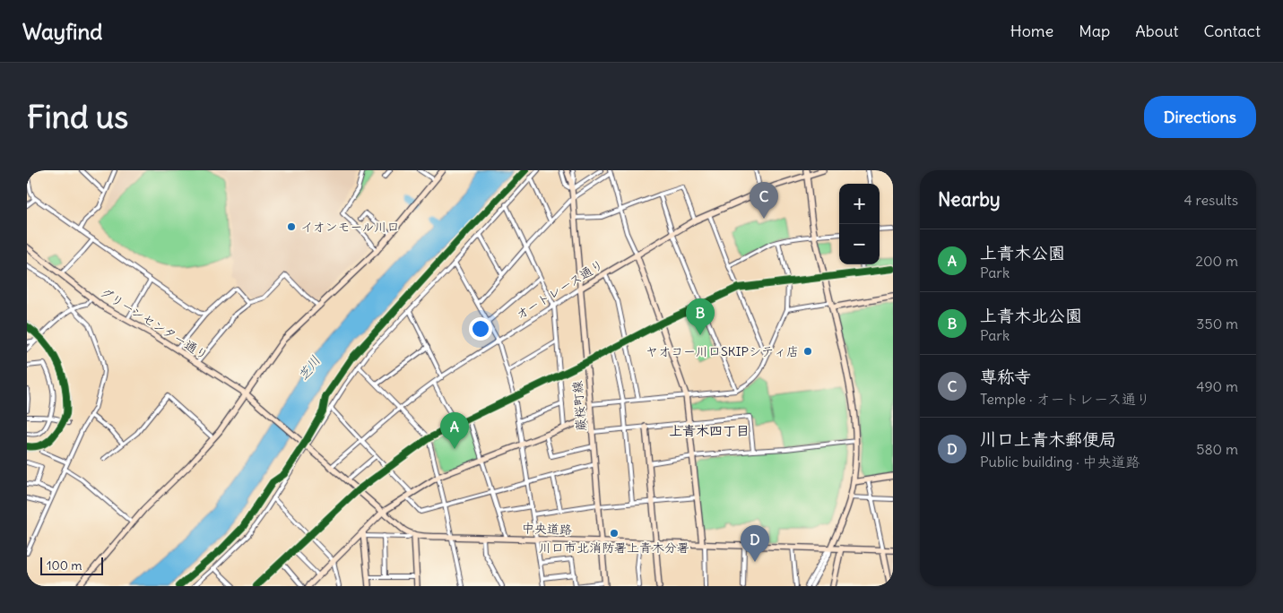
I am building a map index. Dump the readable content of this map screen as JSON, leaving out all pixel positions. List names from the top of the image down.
{
  "streets": {
    "street": [
      "オートレース通り",
      "グリーンセンター通り",
      "蕨桜町線",
      "中央道路"
    ]
  },
  "crossings": [
    ["オートレース通り", "蕨桜町線"],
    ["蕨桜町線", "中央道路"]
  ],
  "districts": ["上青木四丁目"],
  "water": ["芝川"],
  "places": ["イオンモール川口", "ヤオコー川口SKIPシティ店", "川口市北消防署上青木分署"],
  "scale_bar": "100 m",
  "page": {
    "header": "Wayfind",
    "nav": [
      "Home",
      "Map",
      "About",
      "Contact"
    ],
    "buttons": "Directions",
    "title": "Find us",
    "heading": ["Nearby", "4 results"],
    "pins": [
      "C",
      "B",
      "A",
      "D"
    ],
    "map_buttons": ["+", "−"],
    "list": [
      {
        "mark": "A",
        "name": "上青木公園",
        "note": "Park",
        "value": "200 m"
      },
      {
        "mark": "B",
        "name": "上青木北公園",
        "note": "Park",
        "value": "350 m"
      },
      {
        "mark": "C",
        "name": "専称寺",
        "note": "Temple · オートレース通り",
        "value": "490 m"
      },
      {
        "mark": "D",
        "name": "川口上青木郵便局",
        "note": "Public building · 中央道路",
        "value": "580 m"
      }
    ],
    "scale": "100 m"
  }
}
